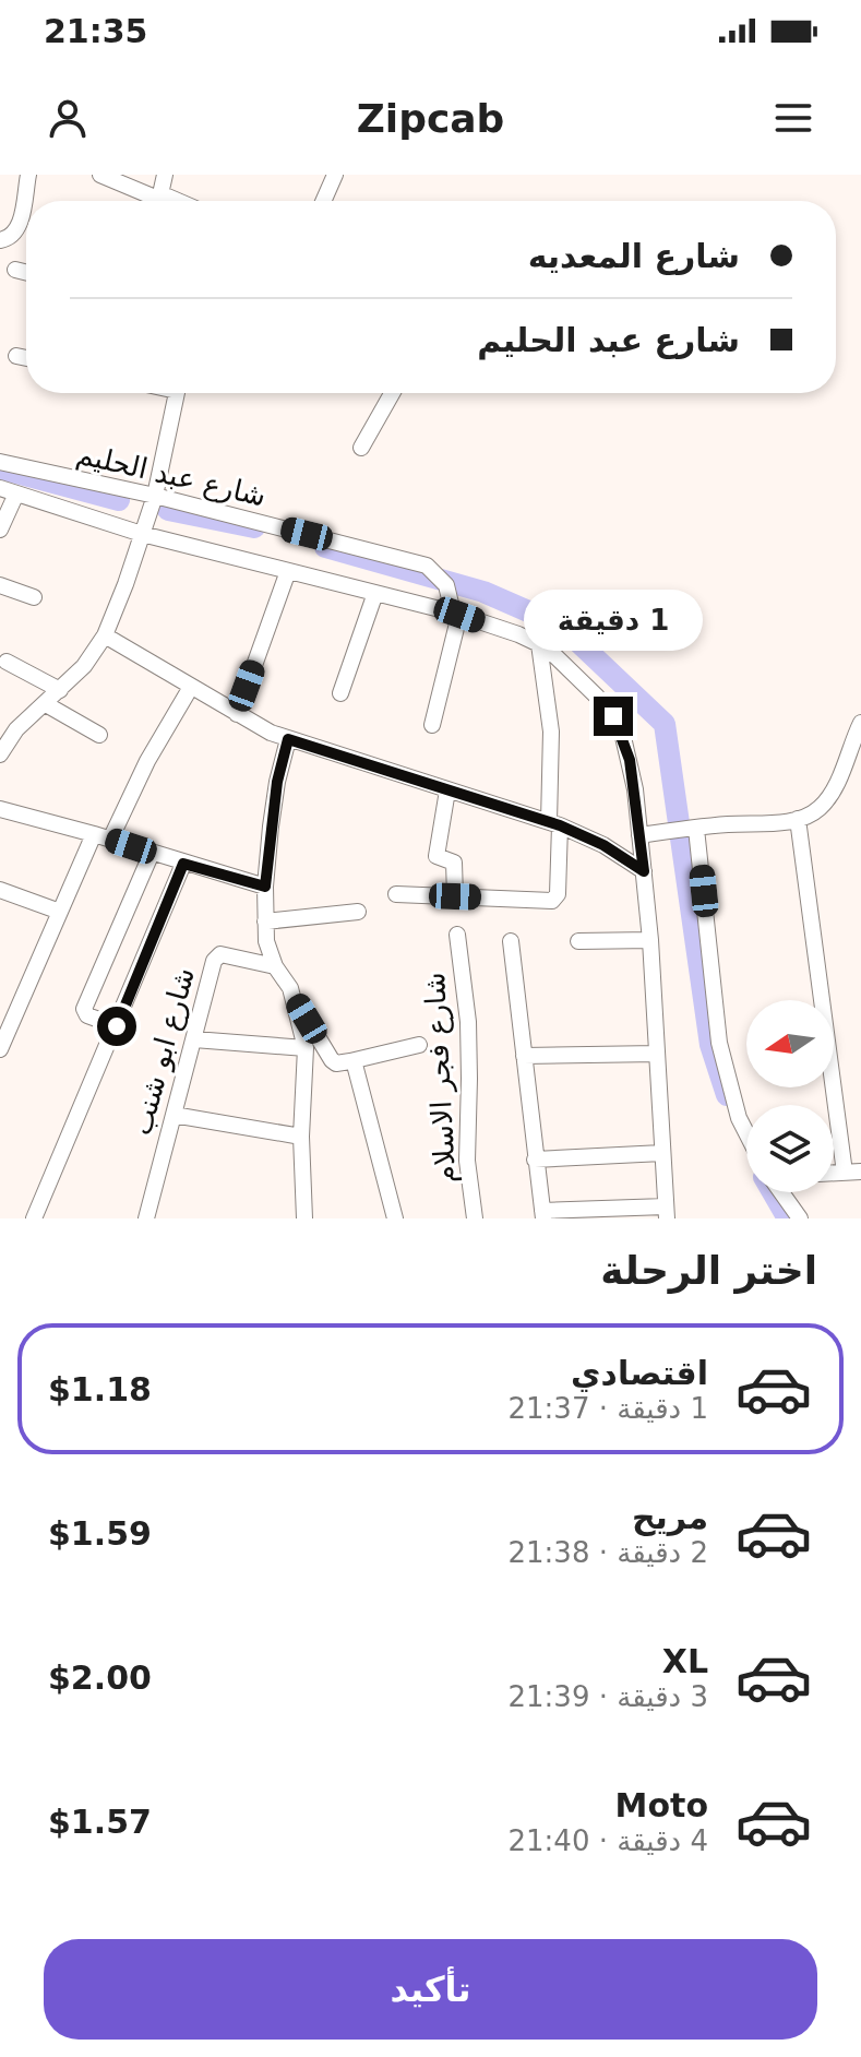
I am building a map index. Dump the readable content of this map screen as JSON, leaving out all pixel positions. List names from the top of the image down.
{
  "streets": {
    "street": ["شارع عبد الحليم", "شارع ابو شنب", "شارع فجر الاسلام"]
  },
  "north": "left",
  "page": {
    "status": "21:35",
    "header": "Zipcab",
    "banner": ["شارع المعديه", "شارع عبد الحليم"],
    "bubble": "1 دقيقة",
    "heading": "اختر الرحلة",
    "list": [
      {
        "name": "اقتصادي",
        "note": "1 دقيقة · 21:37",
        "value": "$1.18"
      },
      {
        "name": "مريح",
        "note": "2 دقيقة · 21:38",
        "value": "$1.59"
      },
      {
        "name": "XL",
        "note": "3 دقيقة · 21:39",
        "value": "$2.00"
      },
      {
        "name": "Moto",
        "note": "4 دقيقة · 21:40",
        "value": "$1.57"
      }
    ],
    "buttons": "تأكيد"
  }
}
